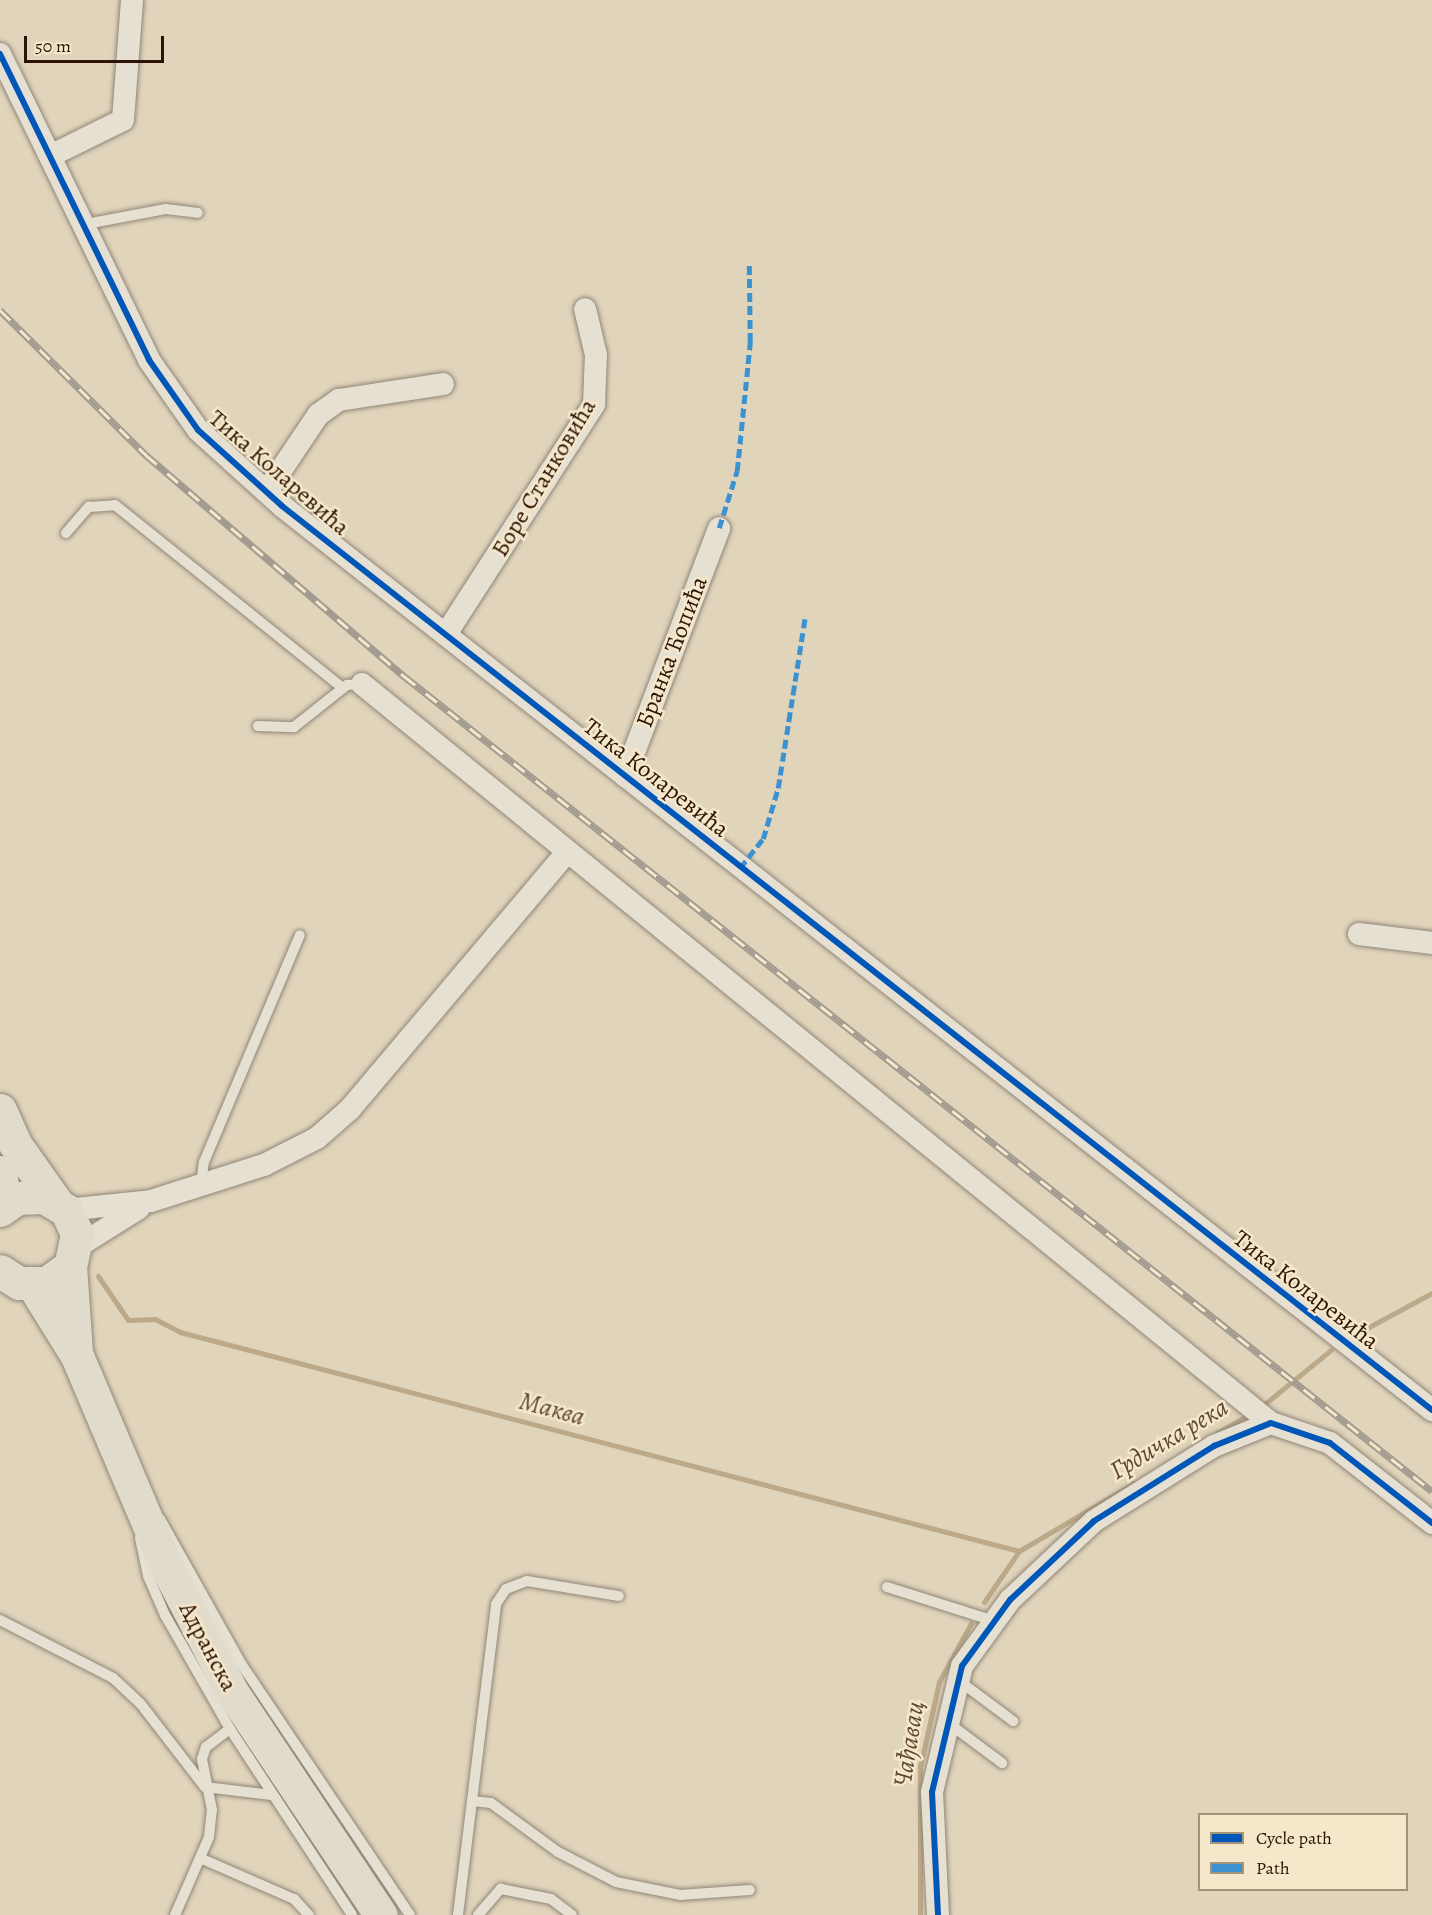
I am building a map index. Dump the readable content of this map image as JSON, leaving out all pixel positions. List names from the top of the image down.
{
  "streets": {
    "main road": ["Адранска"],
    "street": ["Тика Коларевића", "Боре Станковића", "Бранка Ћопића"]
  },
  "crossings": [
    ["Тика Коларевића", "Боре Станковића"],
    ["Тика Коларевића", "Бранка Ћопића"]
  ],
  "water": ["Маква", "Грдичка река", "Чађавац"],
  "legend": ["Cycle path", "Path"],
  "scale_bar": "50 m"
}
